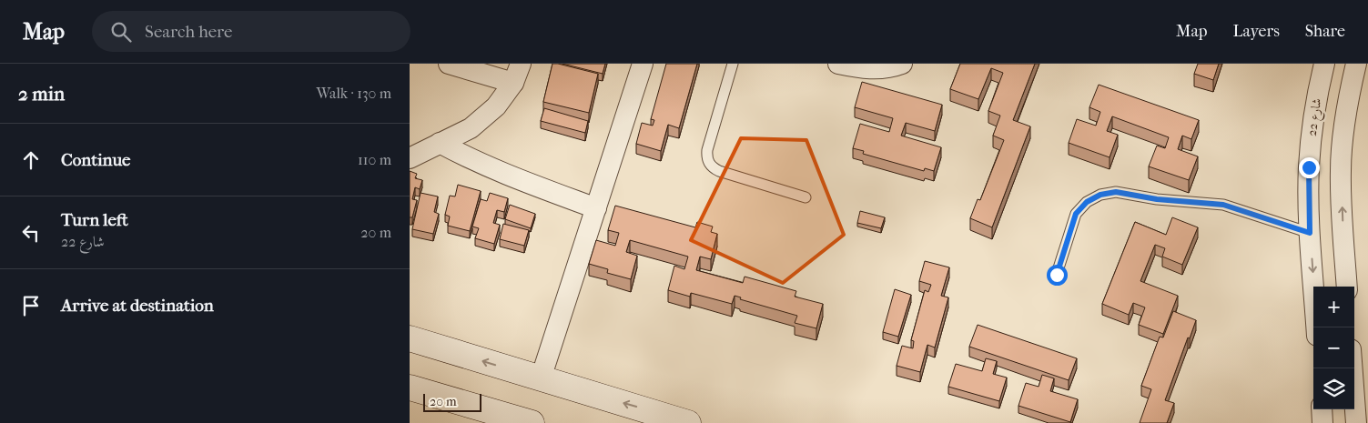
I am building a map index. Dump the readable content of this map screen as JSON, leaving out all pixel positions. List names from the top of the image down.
{
  "streets": {
    "street": ["شارع 22"]
  },
  "scale_bar": "20 m",
  "page": {
    "header": "Map",
    "search": "Search here",
    "nav": ["Map", "Layers", "Share"],
    "heading": ["2 min", "Walk · 130 m"],
    "list": [
      ["Continue", "110 m"],
      ["Turn left", "شارع 22", "20 m"],
      "Arrive at destination"
    ],
    "map_buttons": ["+", "−"],
    "scale": "20 m"
  }
}
